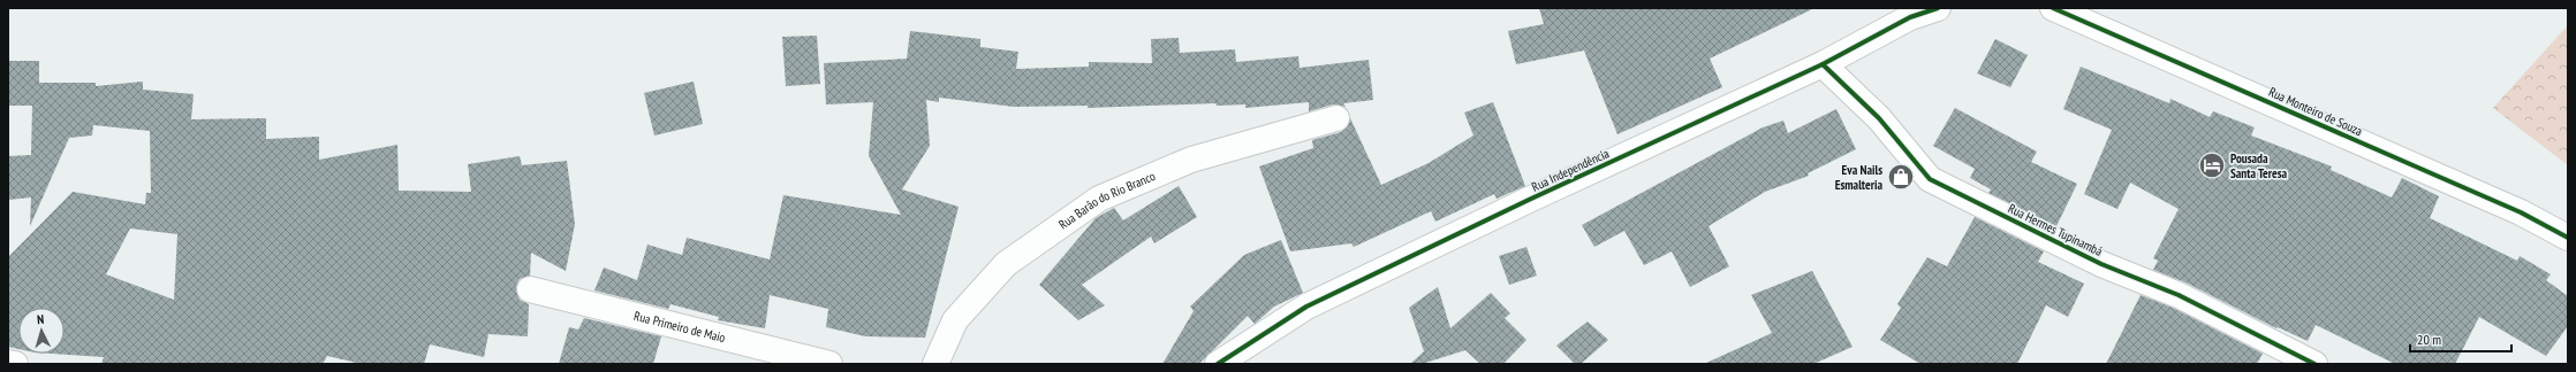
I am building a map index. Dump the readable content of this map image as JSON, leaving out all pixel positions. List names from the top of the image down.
{
  "streets": {
    "street": [
      "Rua Monteiro de Souza",
      "Rua Independência",
      "Rua Barão do Rio Branco",
      "Rua Hermes Tupinambá",
      "Rua Primeiro de Maio"
    ]
  },
  "crossings": [
    ["Rua Independência", "Rua Hermes Tupinambá"]
  ],
  "places": {
    "hotel": ["Pousada Santa Teresa"],
    "shop": ["Eva Nails Esmalteria"]
  },
  "scale_bar": "20 m",
  "north": "top"
}
